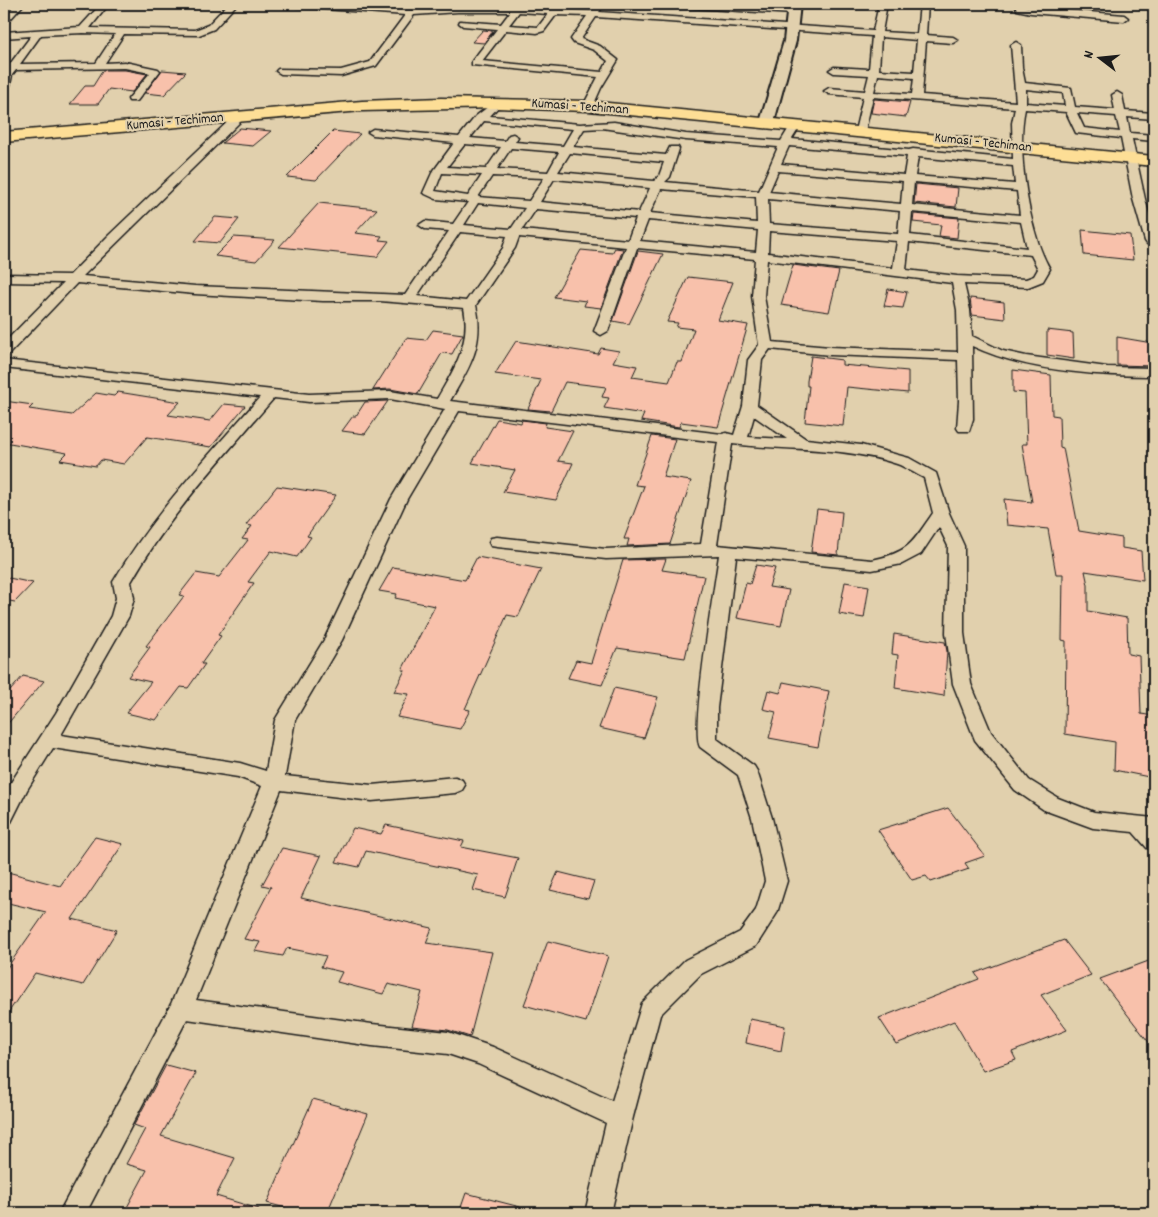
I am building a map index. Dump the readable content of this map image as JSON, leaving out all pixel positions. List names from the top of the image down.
{
  "streets": {
    "highway": ["Kumasi - Techiman"]
  },
  "north": "left"
}
